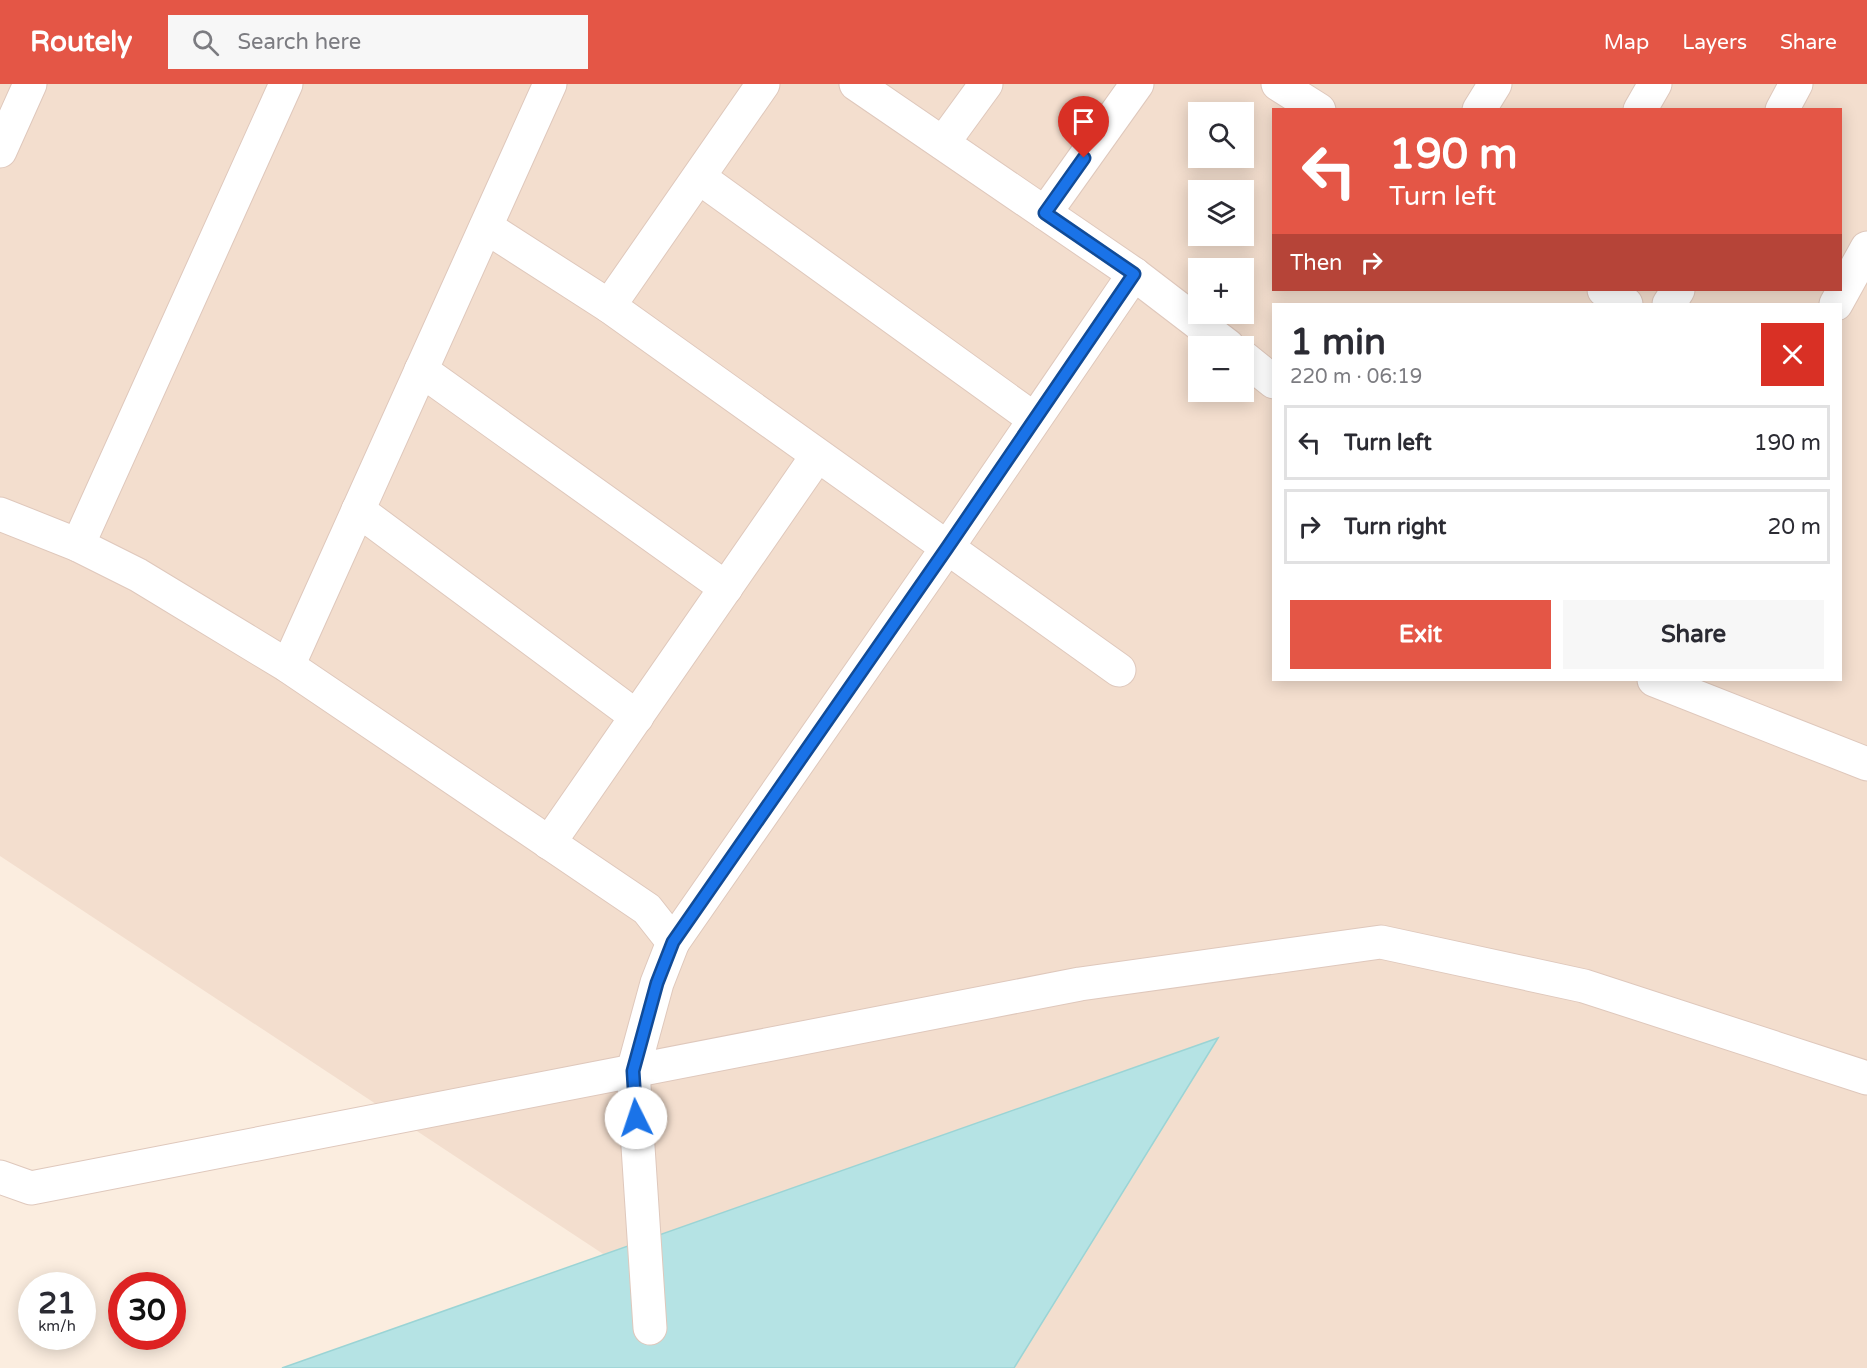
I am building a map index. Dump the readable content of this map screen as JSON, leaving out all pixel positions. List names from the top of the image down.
{
  "page": {
    "header": "Routely",
    "search": "Search here",
    "nav": ["Map", "Layers", "Share"],
    "map_buttons": ["+", "−"],
    "turn": ["190 m", "Turn left"],
    "then": "Then",
    "heading": ["1 min", "220 m · 06:19"],
    "list": [
      {
        "name": "Turn left",
        "value": "190 m"
      },
      {
        "name": "Turn right",
        "value": "20 m"
      }
    ],
    "buttons": ["Exit", "Share"],
    "speed": "21 km/h",
    "limit": "30"
  }
}
